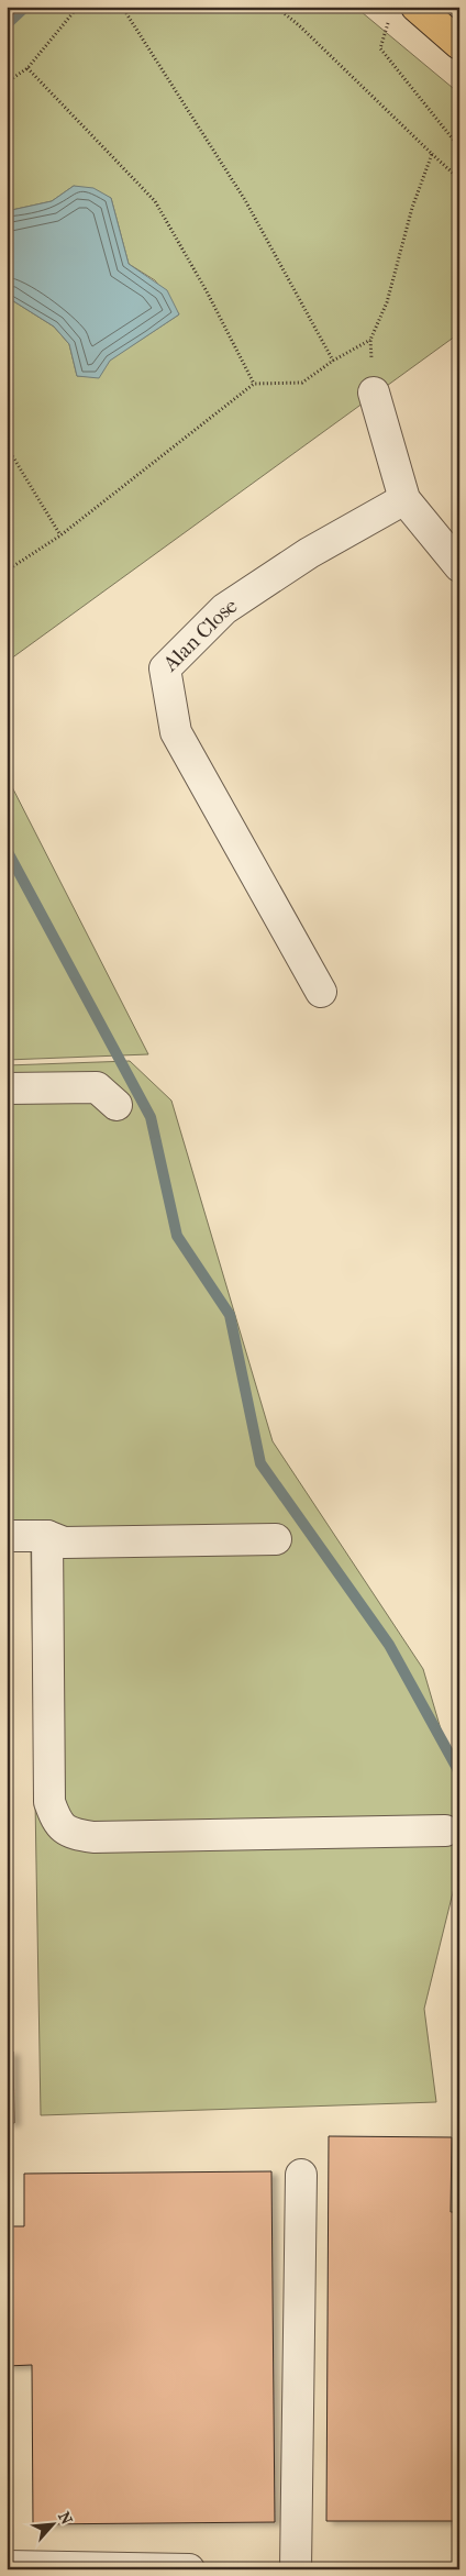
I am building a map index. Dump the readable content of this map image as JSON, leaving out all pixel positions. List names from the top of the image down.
{
  "streets": {
    "street": ["Alan Close"]
  },
  "north": "top right"
}
